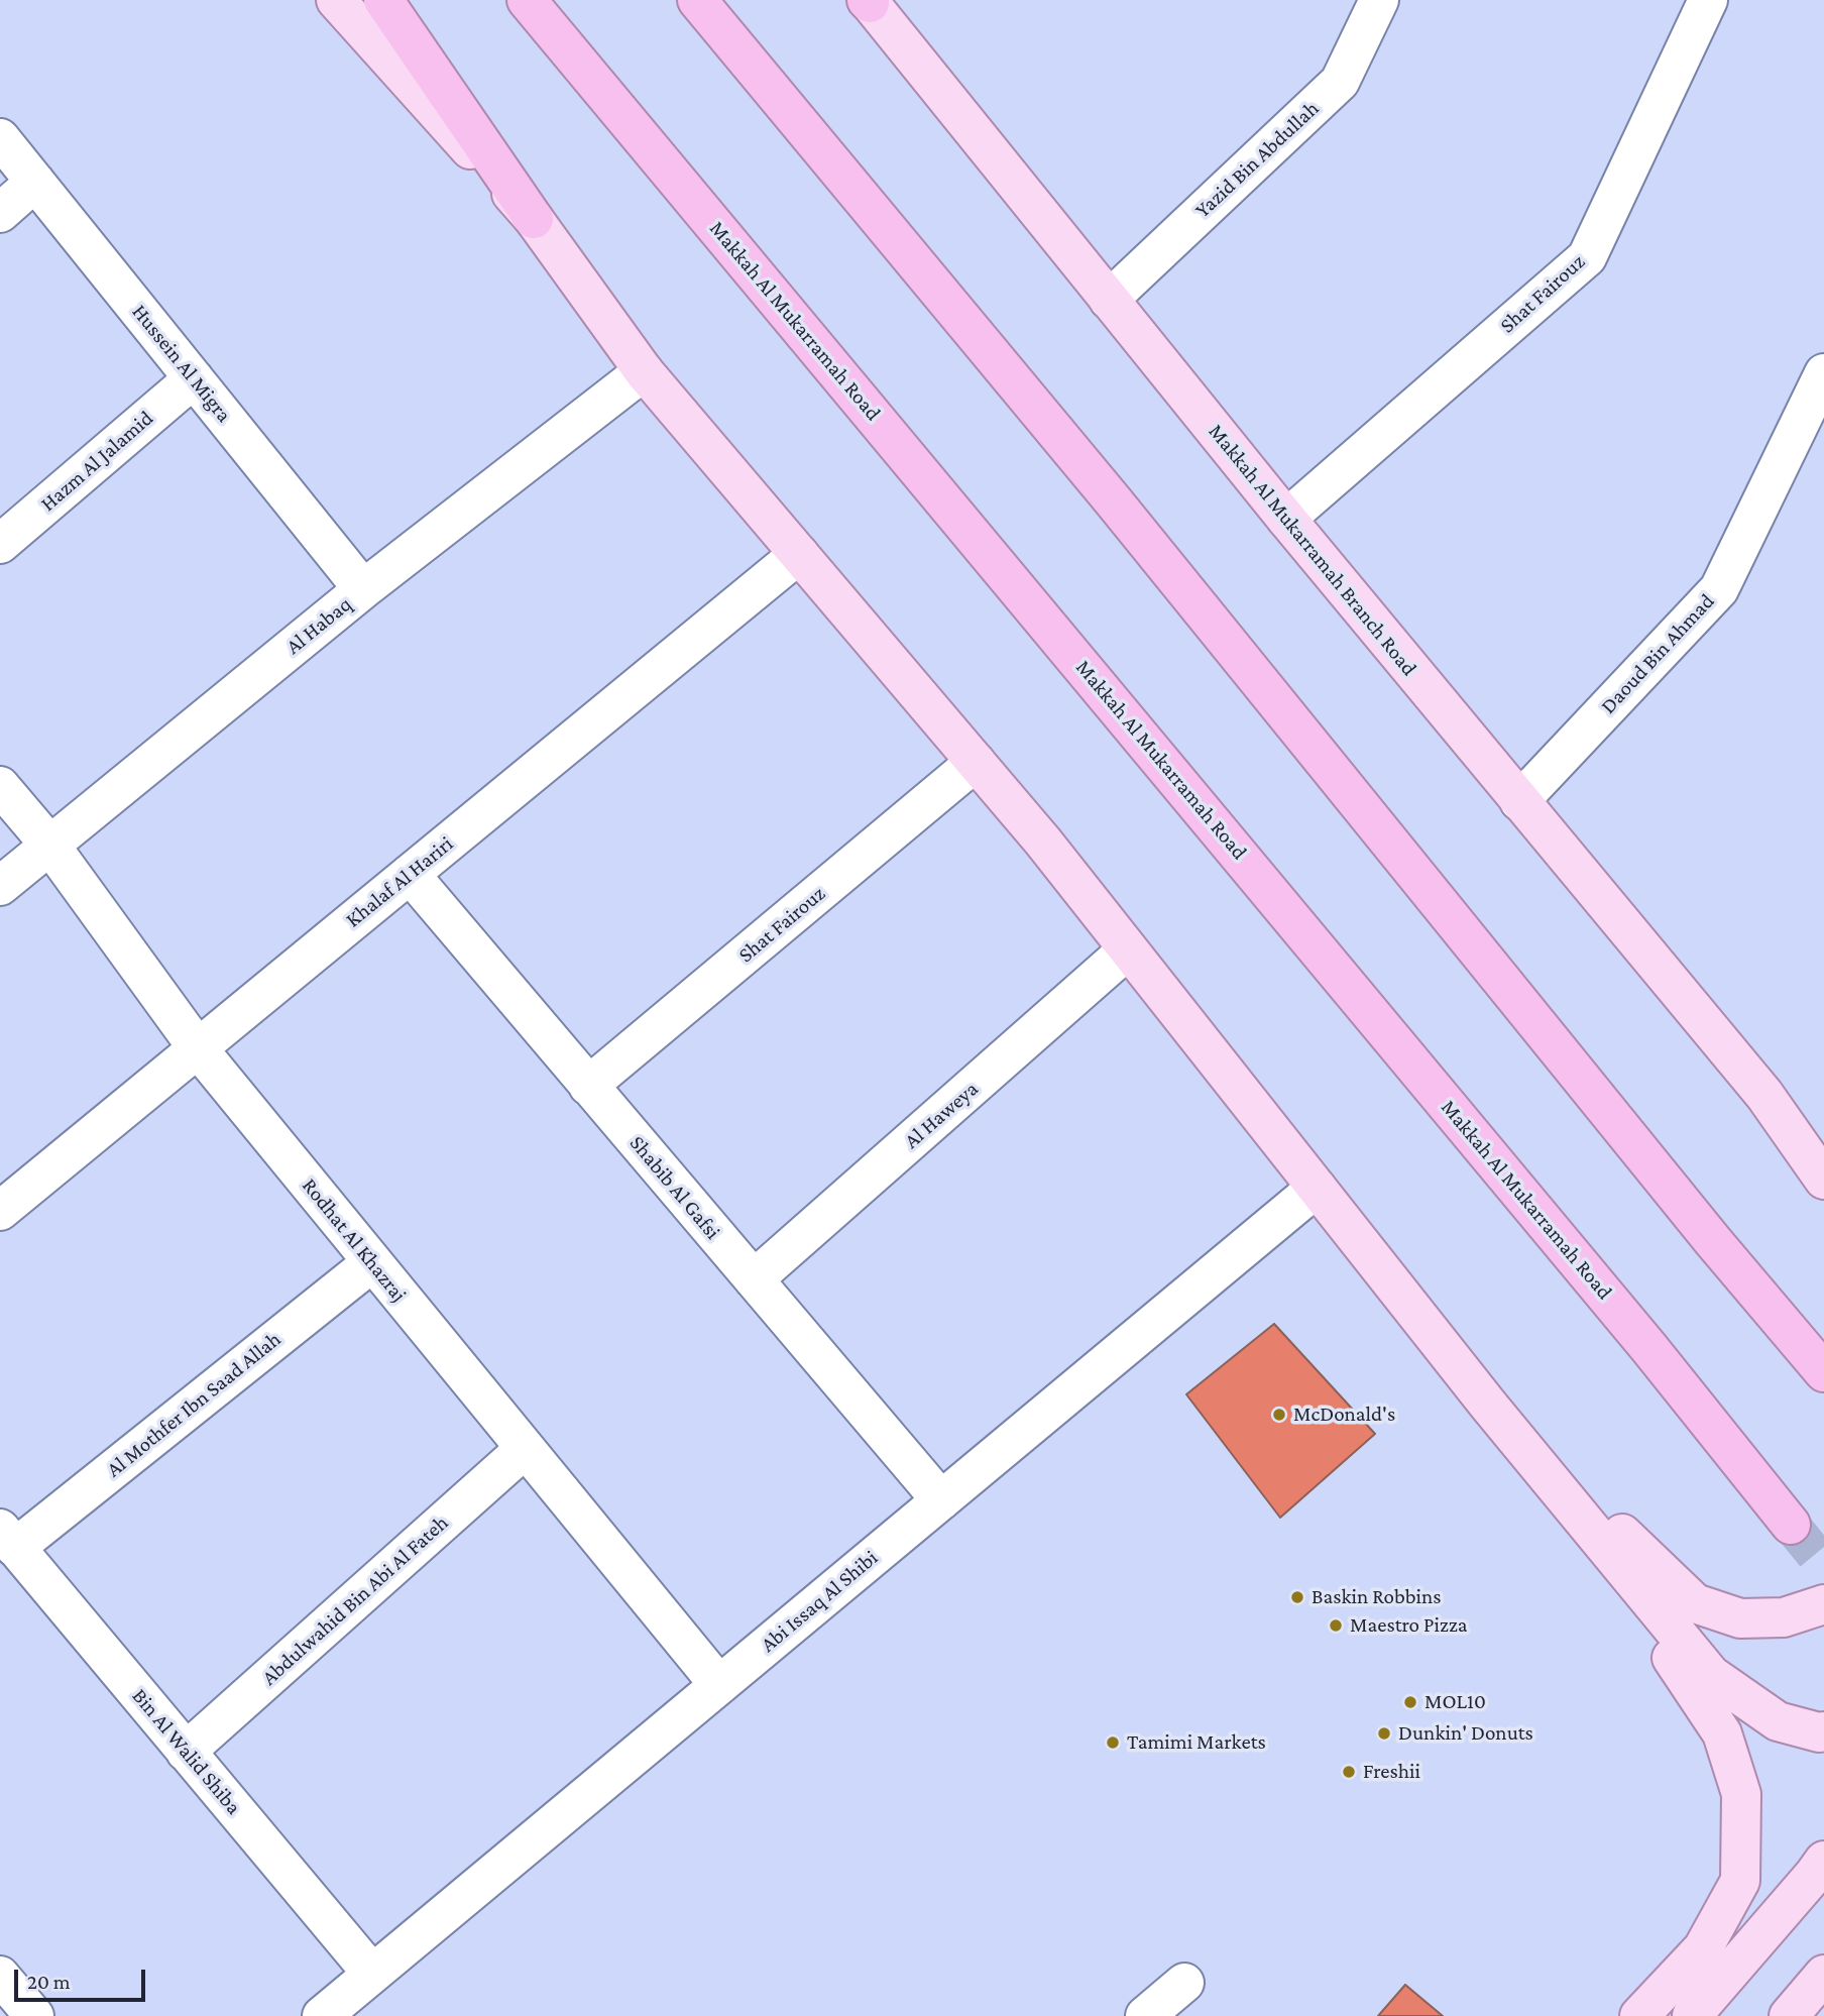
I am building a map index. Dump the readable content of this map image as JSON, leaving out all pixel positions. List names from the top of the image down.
{
  "streets": {
    "highway": ["Makkah Al Mukarramah Road"],
    "main road": ["Makkah Al Mukarramah Branch Road"],
    "street": [
      "Yazid Bin Abdullah",
      "Shat Fairouz",
      "Hussein Al Migra",
      "Hazm Al Jalamid",
      "Al Habaq",
      "Daoud Bin Ahmad",
      "Khalaf Al Hariri",
      "Al Haweya",
      "Shabib Al Gafsi",
      "Rodhat Al Khazraj",
      "Al Mothfer Ibn Saad Allah",
      "Abdulwahid Bin Abi Al Fateh",
      "Abi Issaq Al Shibi",
      "Bin Al Walid Shiba"
    ]
  },
  "crossings": [
    ["Yazid Bin Abdullah", "Makkah Al Mukarramah Branch Road"],
    ["Shat Fairouz", "Makkah Al Mukarramah Branch Road"],
    ["Shat Fairouz", "Shabib Al Gafsi"],
    ["Hussein Al Migra", "Hazm Al Jalamid"],
    ["Hussein Al Migra", "Al Habaq"],
    ["Makkah Al Mukarramah Branch Road", "Daoud Bin Ahmad"],
    ["Al Habaq", "Rodhat Al Khazraj"],
    ["Khalaf Al Hariri", "Shabib Al Gafsi"],
    ["Khalaf Al Hariri", "Rodhat Al Khazraj"],
    ["Al Haweya", "Shabib Al Gafsi"],
    ["Shabib Al Gafsi", "Abi Issaq Al Shibi"],
    ["Rodhat Al Khazraj", "Al Mothfer Ibn Saad Allah"],
    ["Rodhat Al Khazraj", "Abdulwahid Bin Abi Al Fateh"],
    ["Rodhat Al Khazraj", "Abi Issaq Al Shibi"],
    ["Al Mothfer Ibn Saad Allah", "Bin Al Walid Shiba"],
    ["Abdulwahid Bin Abi Al Fateh", "Bin Al Walid Shiba"],
    ["Abi Issaq Al Shibi", "Bin Al Walid Shiba"]
  ],
  "places": [
    "McDonald's",
    "Baskin Robbins",
    "Maestro Pizza",
    "MOL10",
    "Dunkin' Donuts",
    "Tamimi Markets",
    "Freshii"
  ],
  "scale_bar": "20 m"
}
